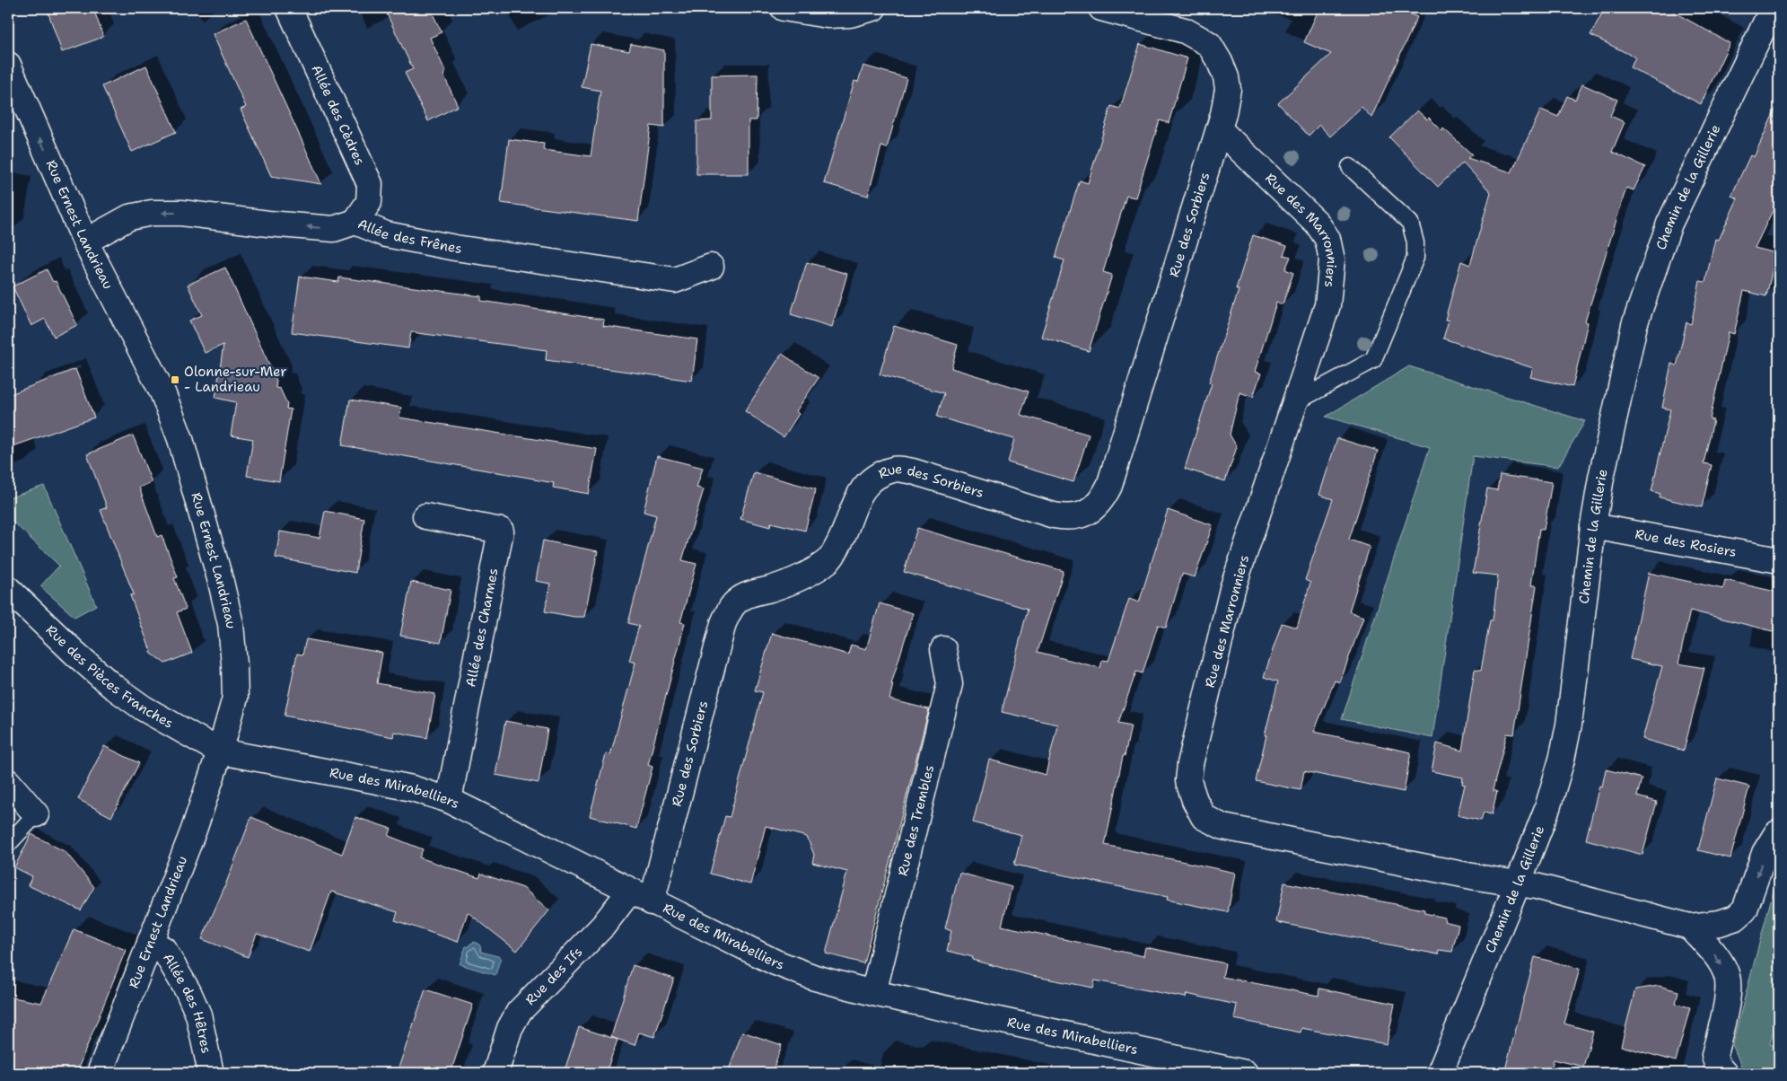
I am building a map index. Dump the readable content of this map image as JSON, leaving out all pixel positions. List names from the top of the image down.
{
  "streets": {
    "street": [
      "Allée des Cèdres",
      "Chemin de la Gillerie",
      "Rue Ernest Landrieau",
      "Rue des Sorbiers",
      "Rue des Marronniers",
      "Allée des Frênes",
      "Rue des Rosiers",
      "Allée des Charmes",
      "Rue des Pièces Franches",
      "Rue des Mirabelliers",
      "Rue des Trembles",
      "Rue des Ifs",
      "Allée des Hêtres"
    ]
  },
  "crossings": [
    ["Allée des Cèdres", "Allée des Frênes"],
    ["Chemin de la Gillerie", "Rue des Marronniers"],
    ["Chemin de la Gillerie", "Rue des Rosiers"],
    ["Rue Ernest Landrieau", "Allée des Frênes"],
    ["Rue Ernest Landrieau", "Rue des Pièces Franches"],
    ["Rue Ernest Landrieau", "Rue des Mirabelliers"],
    ["Rue Ernest Landrieau", "Allée des Hêtres"],
    ["Rue des Sorbiers", "Rue des Marronniers"],
    ["Rue des Sorbiers", "Rue des Mirabelliers"],
    ["Allée des Charmes", "Rue des Mirabelliers"],
    ["Rue des Pièces Franches", "Rue des Mirabelliers"],
    ["Rue des Mirabelliers", "Rue des Trembles"],
    ["Rue des Mirabelliers", "Rue des Ifs"]
  ],
  "one_way": ["Allée des Frênes"],
  "places": {
    "transit": ["Olonne-sur-Mer - Landrieau"]
  }
}
